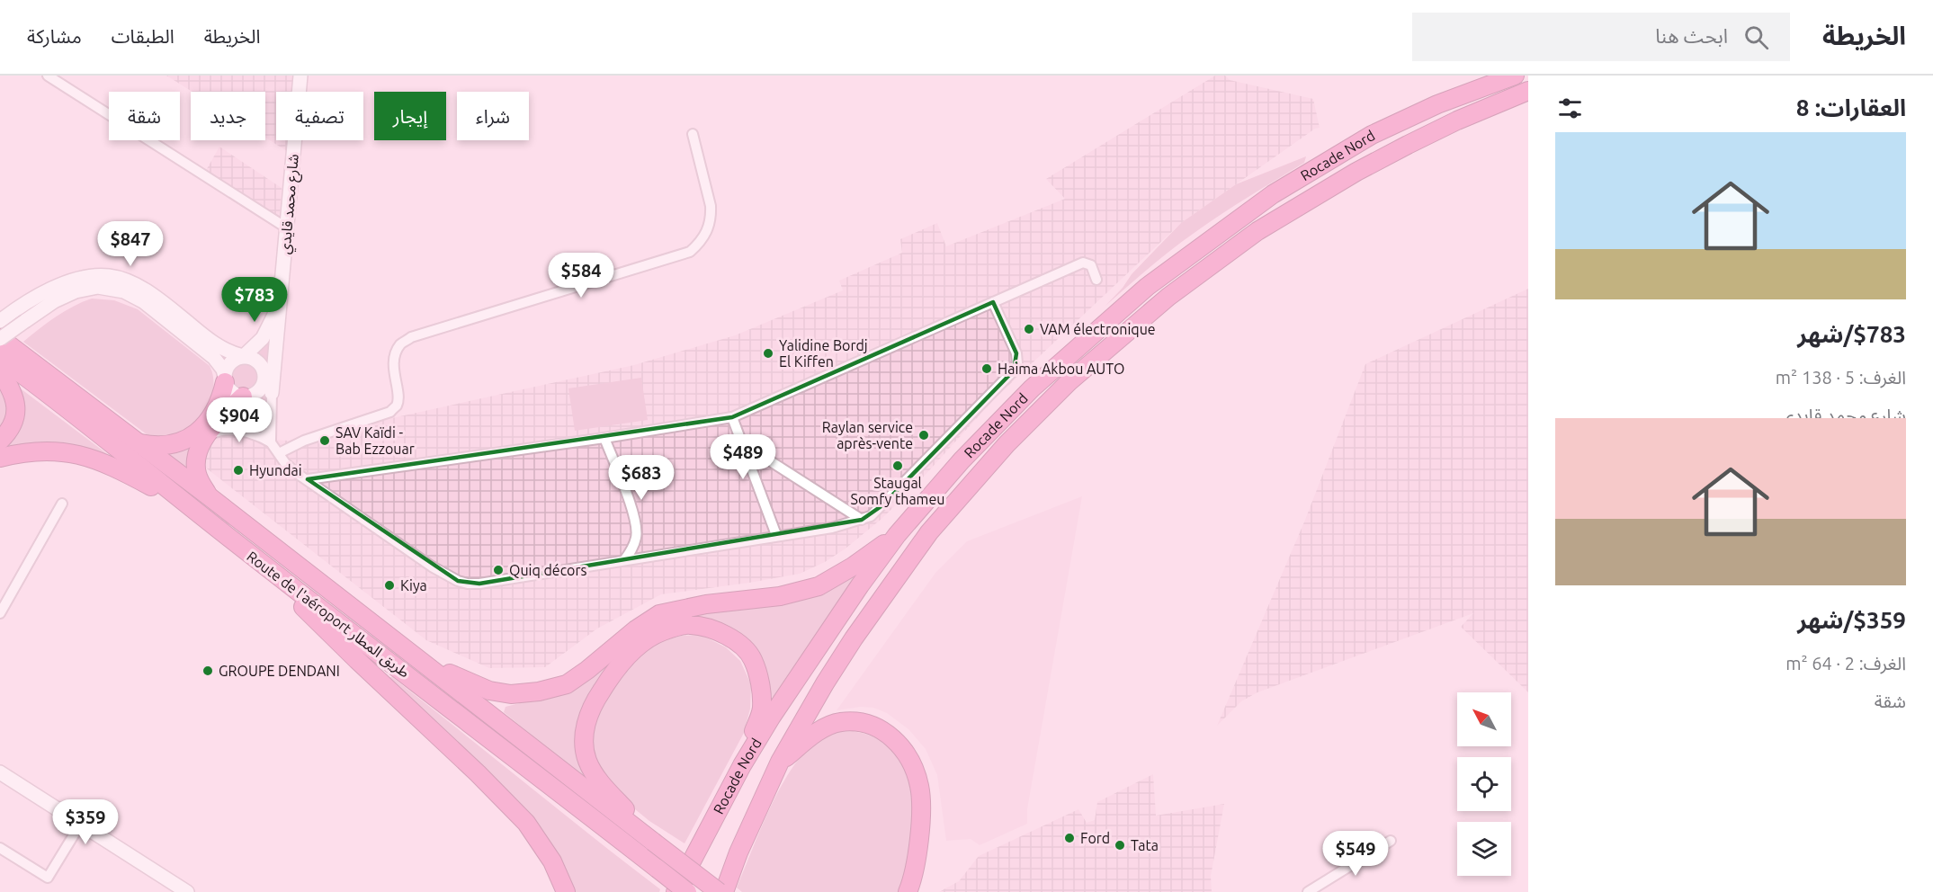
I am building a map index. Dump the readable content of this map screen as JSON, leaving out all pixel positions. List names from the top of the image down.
{
  "streets": {
    "highway": ["Rocade Nord", "Route de l'aéroport طريق المطار"],
    "main road": ["شارع محمد قايدي"]
  },
  "places": [
    "VAM électronique",
    "Yalidine Bordj El Kiffen",
    "Haima Akbou AUTO",
    "Raylan service après-vente",
    "SAV Kaïdi - Bab Ezzouar",
    "Staugal Somfy thameu",
    "Hyundai",
    "Quiq décors",
    "Kiya",
    "GROUPE DENDANI",
    "Ford",
    "Tata"
  ],
  "north": "top left",
  "page": {
    "header": "الخريطة",
    "search": "ابحث هنا",
    "nav": ["الخريطة", "الطبقات", "مشاركة"],
    "heading": "العقارات: 8",
    "chip": [
      "شراء",
      "إيجار",
      "تصفية",
      "جديد",
      "شقة"
    ],
    "list": [
      {
        "name": "$783/شهر",
        "note": "الغرف: 5 · 138 m² · شارع محمد قايدي"
      },
      {
        "name": "$359/شهر",
        "note": "الغرف: 2 · 64 m² · شقة"
      }
    ],
    "price": [
      "$847",
      "$584",
      "$783",
      "$904",
      "$489",
      "$683",
      "$359",
      "$549"
    ]
  }
}
